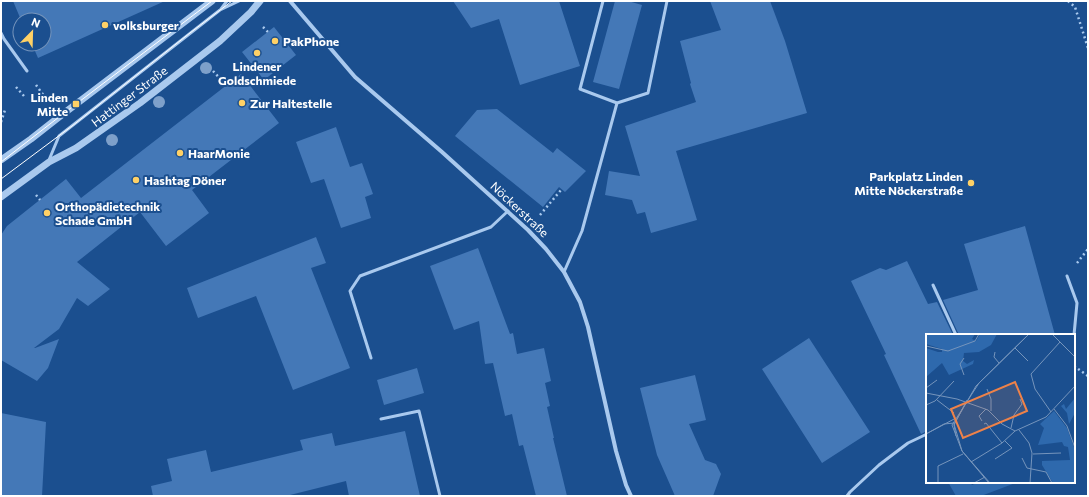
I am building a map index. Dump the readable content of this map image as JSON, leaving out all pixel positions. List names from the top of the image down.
{
  "streets": {
    "street": ["Hattinger Straße", "Nöckerstraße"]
  },
  "places": {
    "other": [
      "volksburger",
      "PakPhone",
      "Lindener Goldschmiede",
      "Zur Haltestelle",
      "HaarMonie",
      "Hashtag Döner",
      "Parkplatz Linden Mitte Nöckerstraße",
      "Orthopädietechnik Schade GmbH"
    ],
    "transit": ["Linden Mitte"]
  },
  "north": "top right"
}
